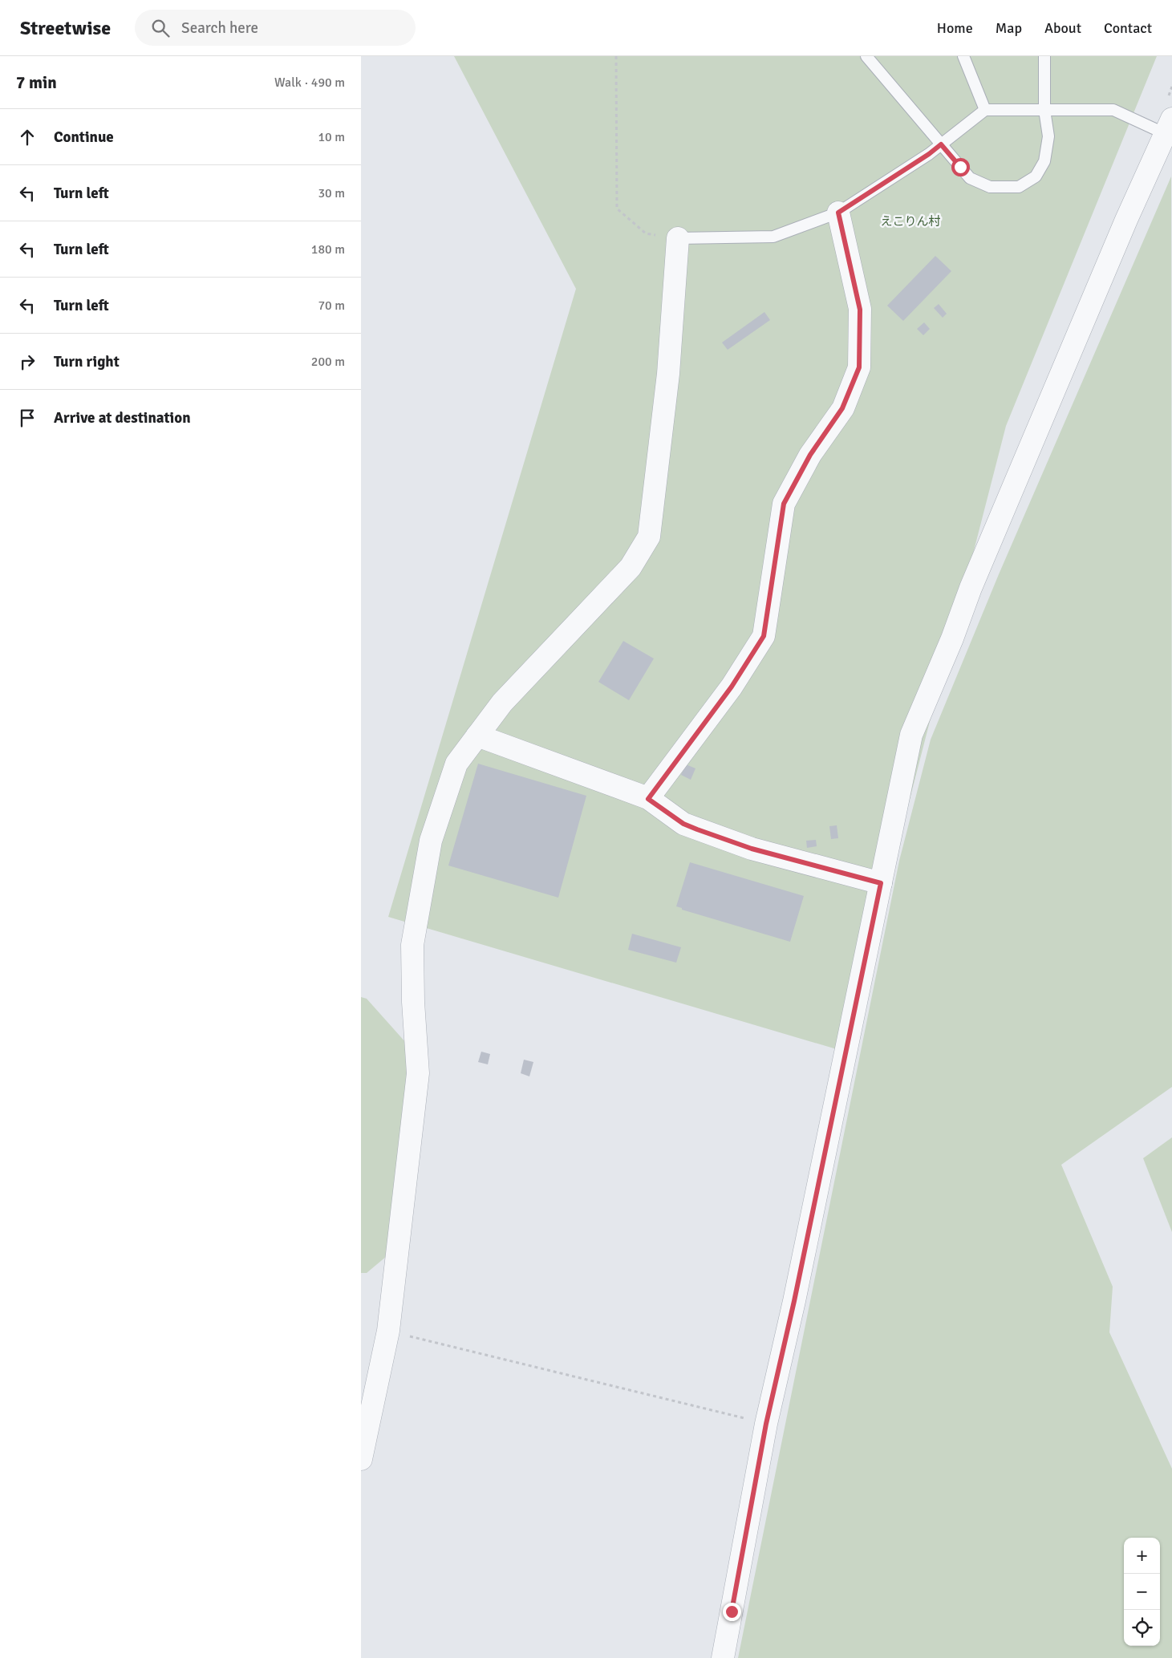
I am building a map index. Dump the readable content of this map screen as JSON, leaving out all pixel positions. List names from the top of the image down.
{
  "parks": ["えこりん村"],
  "page": {
    "header": "Streetwise",
    "search": "Search here",
    "nav": [
      "Home",
      "Map",
      "About",
      "Contact"
    ],
    "heading": ["7 min", "Walk · 490 m"],
    "list": [
      ["Continue", "10 m"],
      ["Turn left", "30 m"],
      ["Turn left", "180 m"],
      ["Turn left", "70 m"],
      ["Turn right", "200 m"],
      "Arrive at destination"
    ],
    "map_buttons": ["+", "−"]
  }
}
